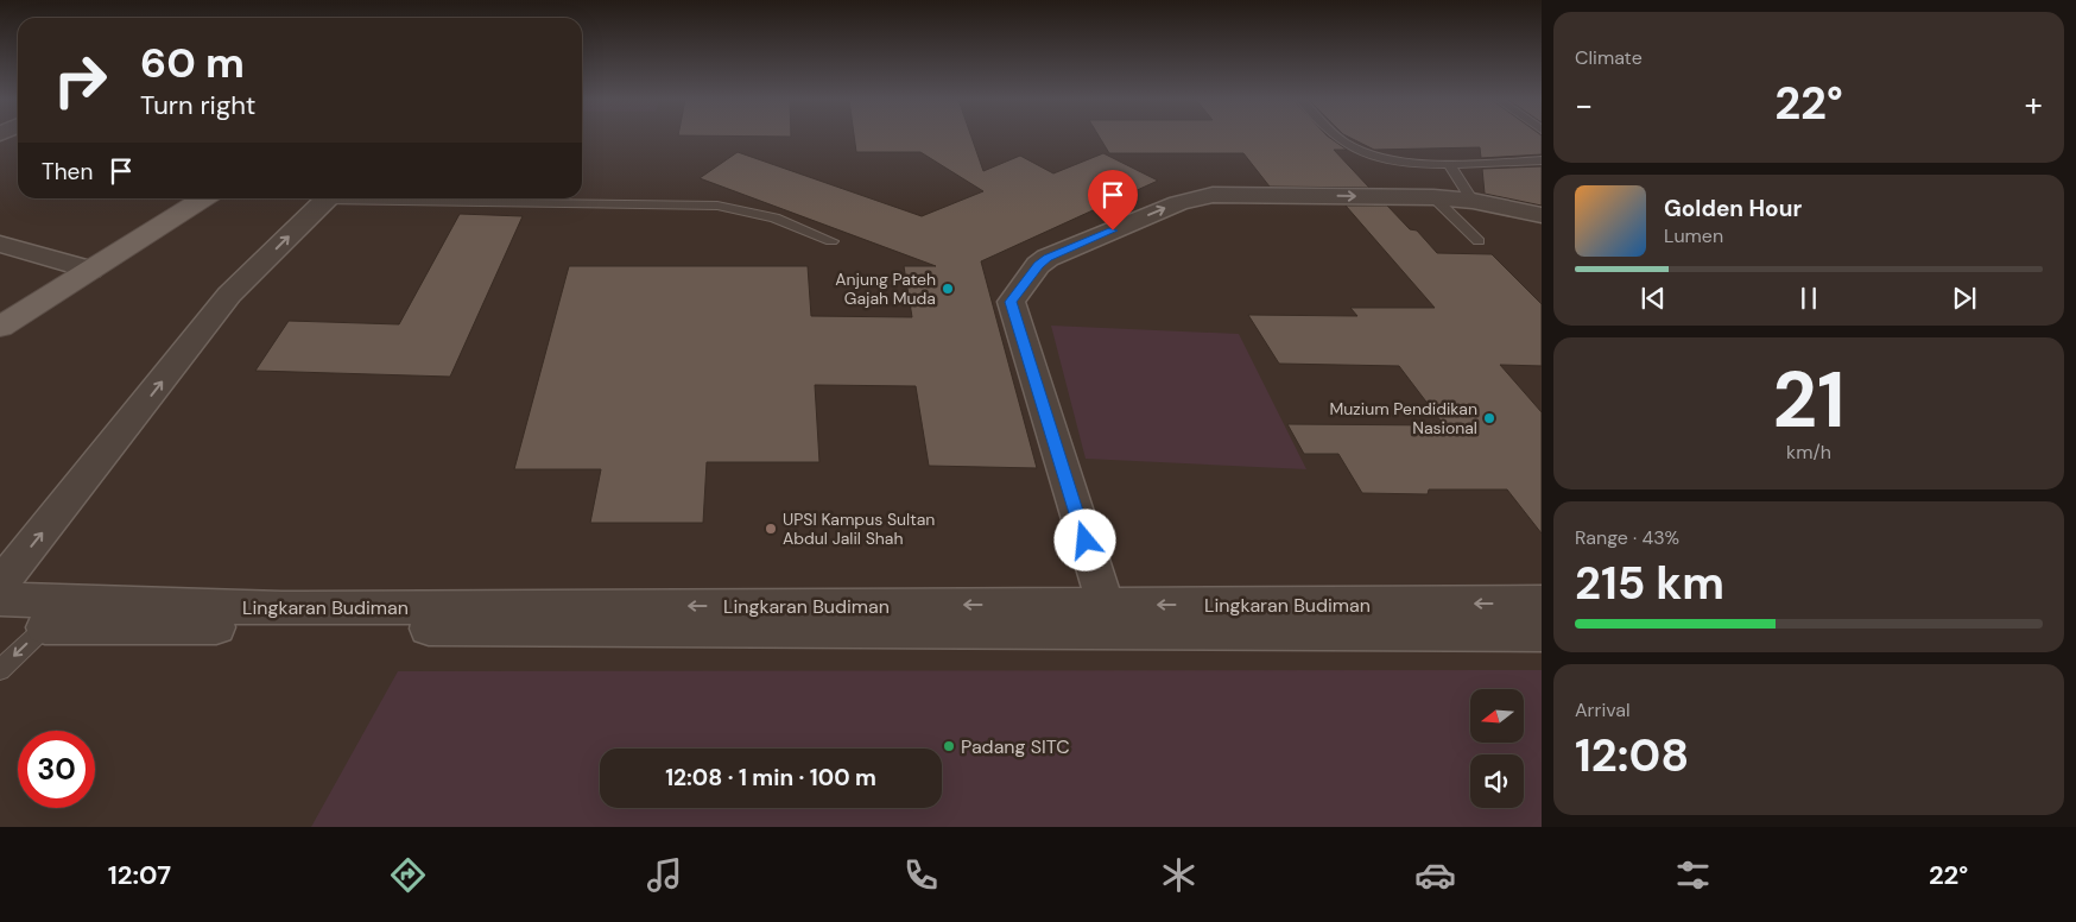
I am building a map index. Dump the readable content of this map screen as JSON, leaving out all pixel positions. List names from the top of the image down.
{
  "streets": {
    "street": ["Lingkaran Budiman"]
  },
  "places": [
    "Anjung Pateh Gajah Muda",
    "Muzium Pendidikan Nasional",
    "UPSI Kampus Sultan Abdul Jalil Shah",
    "Padang SITC"
  ],
  "north": "left",
  "page": {
    "tile": [
      "Climate",
      ["21", "km/h"],
      ["Range · 43%", "215 km"],
      ["Arrival", "12:08"]
    ],
    "turn": ["60 m", "Turn right"],
    "heat": ["−", "22°", "+"],
    "then": "Then",
    "song": ["Golden Hour", "Lumen"],
    "limit": "30",
    "trip": "12:08 · 1 min · 100 m",
    "tabs": ["12:07", "22°"]
  }
}
